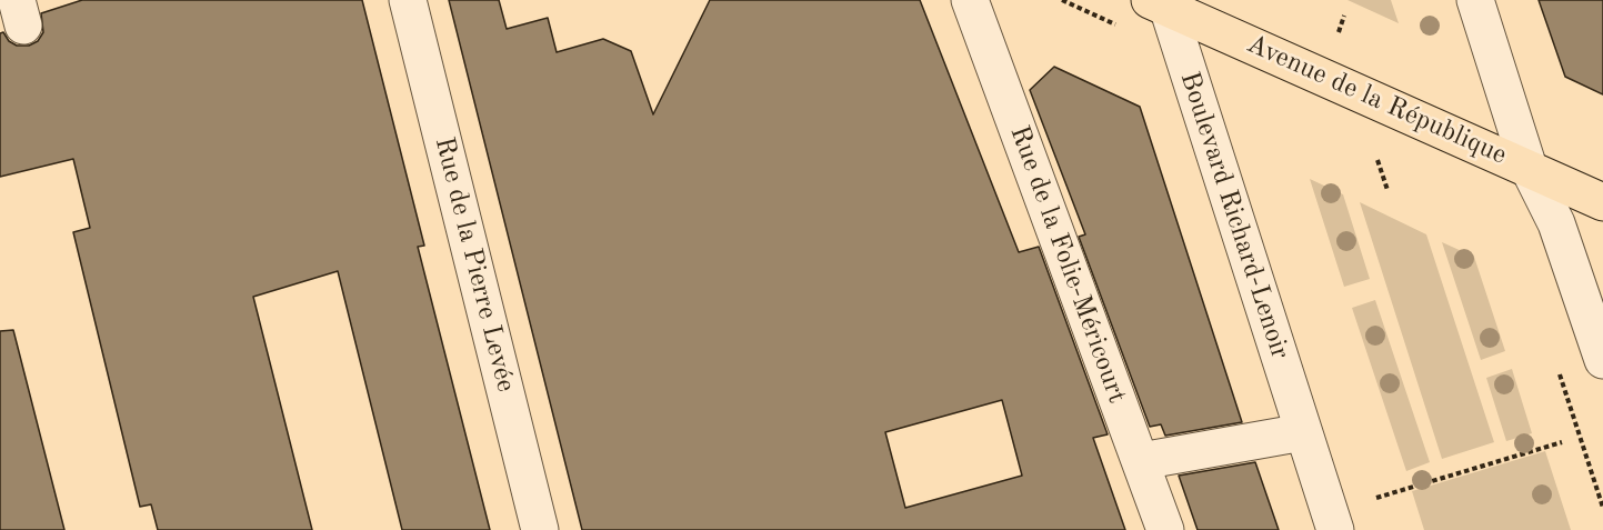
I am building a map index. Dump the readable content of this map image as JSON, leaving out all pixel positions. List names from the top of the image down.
{
  "streets": {
    "main road": ["Avenue de la République"],
    "street": ["Boulevard Richard-Lenoir", "Rue de la Pierre Levée", "Rue de la Folie-Méricourt"]
  },
  "crossings": [
    ["Avenue de la République", "Boulevard Richard-Lenoir"]
  ]
}
